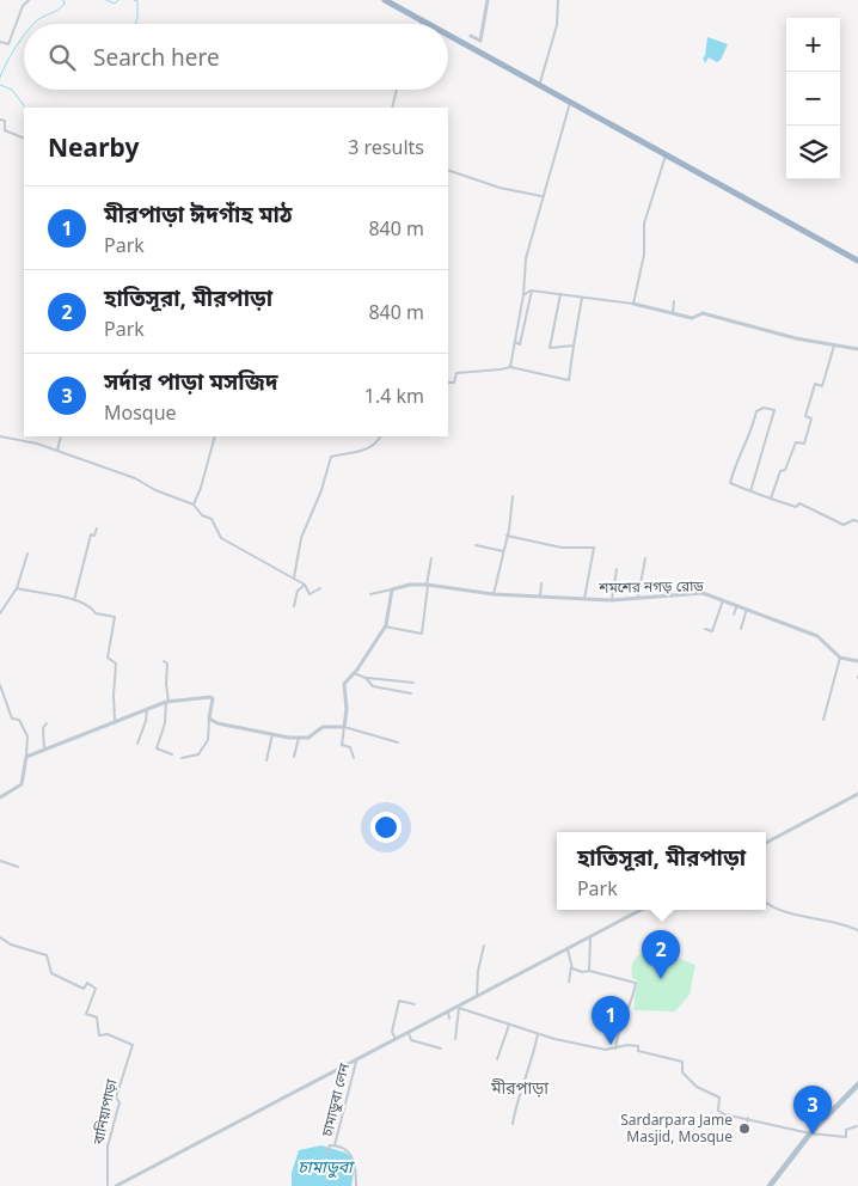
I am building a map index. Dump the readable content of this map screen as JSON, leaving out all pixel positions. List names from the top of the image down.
{
  "streets": {
    "street": ["শমশের নগড় রোড", "চামাডুবা লেন", "বানিয়াপাড়া"]
  },
  "districts": ["মীরপাড়া"],
  "water": ["চামাডুবা"],
  "places": ["Sardarpara Jame Masjid, Mosque"],
  "page": {
    "map_buttons": ["+", "−"],
    "search": "Search here",
    "heading": ["Nearby", "3 results"],
    "list": [
      {
        "mark": "1",
        "name": "মীরপাড়া ঈদগাঁহ মাঠ",
        "note": "Park",
        "value": "840 m"
      },
      {
        "mark": "2",
        "name": "হাতিসূরা, মীরপাড়া",
        "note": "Park",
        "value": "840 m"
      },
      {
        "mark": "3",
        "name": "সর্দার পাড়া মসজিদ",
        "note": "Mosque",
        "value": "1.4 km"
      }
    ],
    "popup": ["হাতিসূরা, মীরপাড়া", "Park"],
    "pins": ["2", "1", "3"]
  }
}
